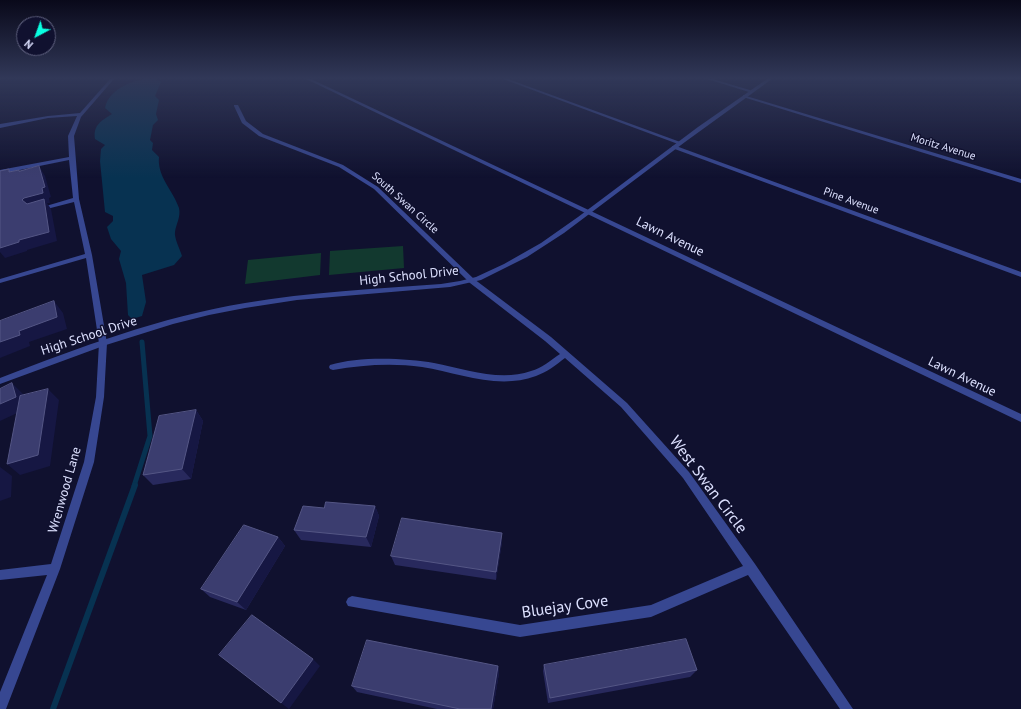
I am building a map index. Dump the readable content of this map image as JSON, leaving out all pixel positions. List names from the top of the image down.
{
  "streets": {
    "street": [
      "Moritz Avenue",
      "Pine Avenue",
      "South Swan Circle",
      "Lawn Avenue",
      "High School Drive",
      "West Swan Circle",
      "Wrenwood Lane",
      "Bluejay Cove"
    ]
  },
  "crossings": [
    ["Pine Avenue", "High School Drive"],
    ["South Swan Circle", "High School Drive"],
    ["South Swan Circle", "West Swan Circle"],
    ["Lawn Avenue", "High School Drive"],
    ["High School Drive", "West Swan Circle"],
    ["High School Drive", "Wrenwood Lane"],
    ["West Swan Circle", "Bluejay Cove"]
  ],
  "north": "bottom left"
}
